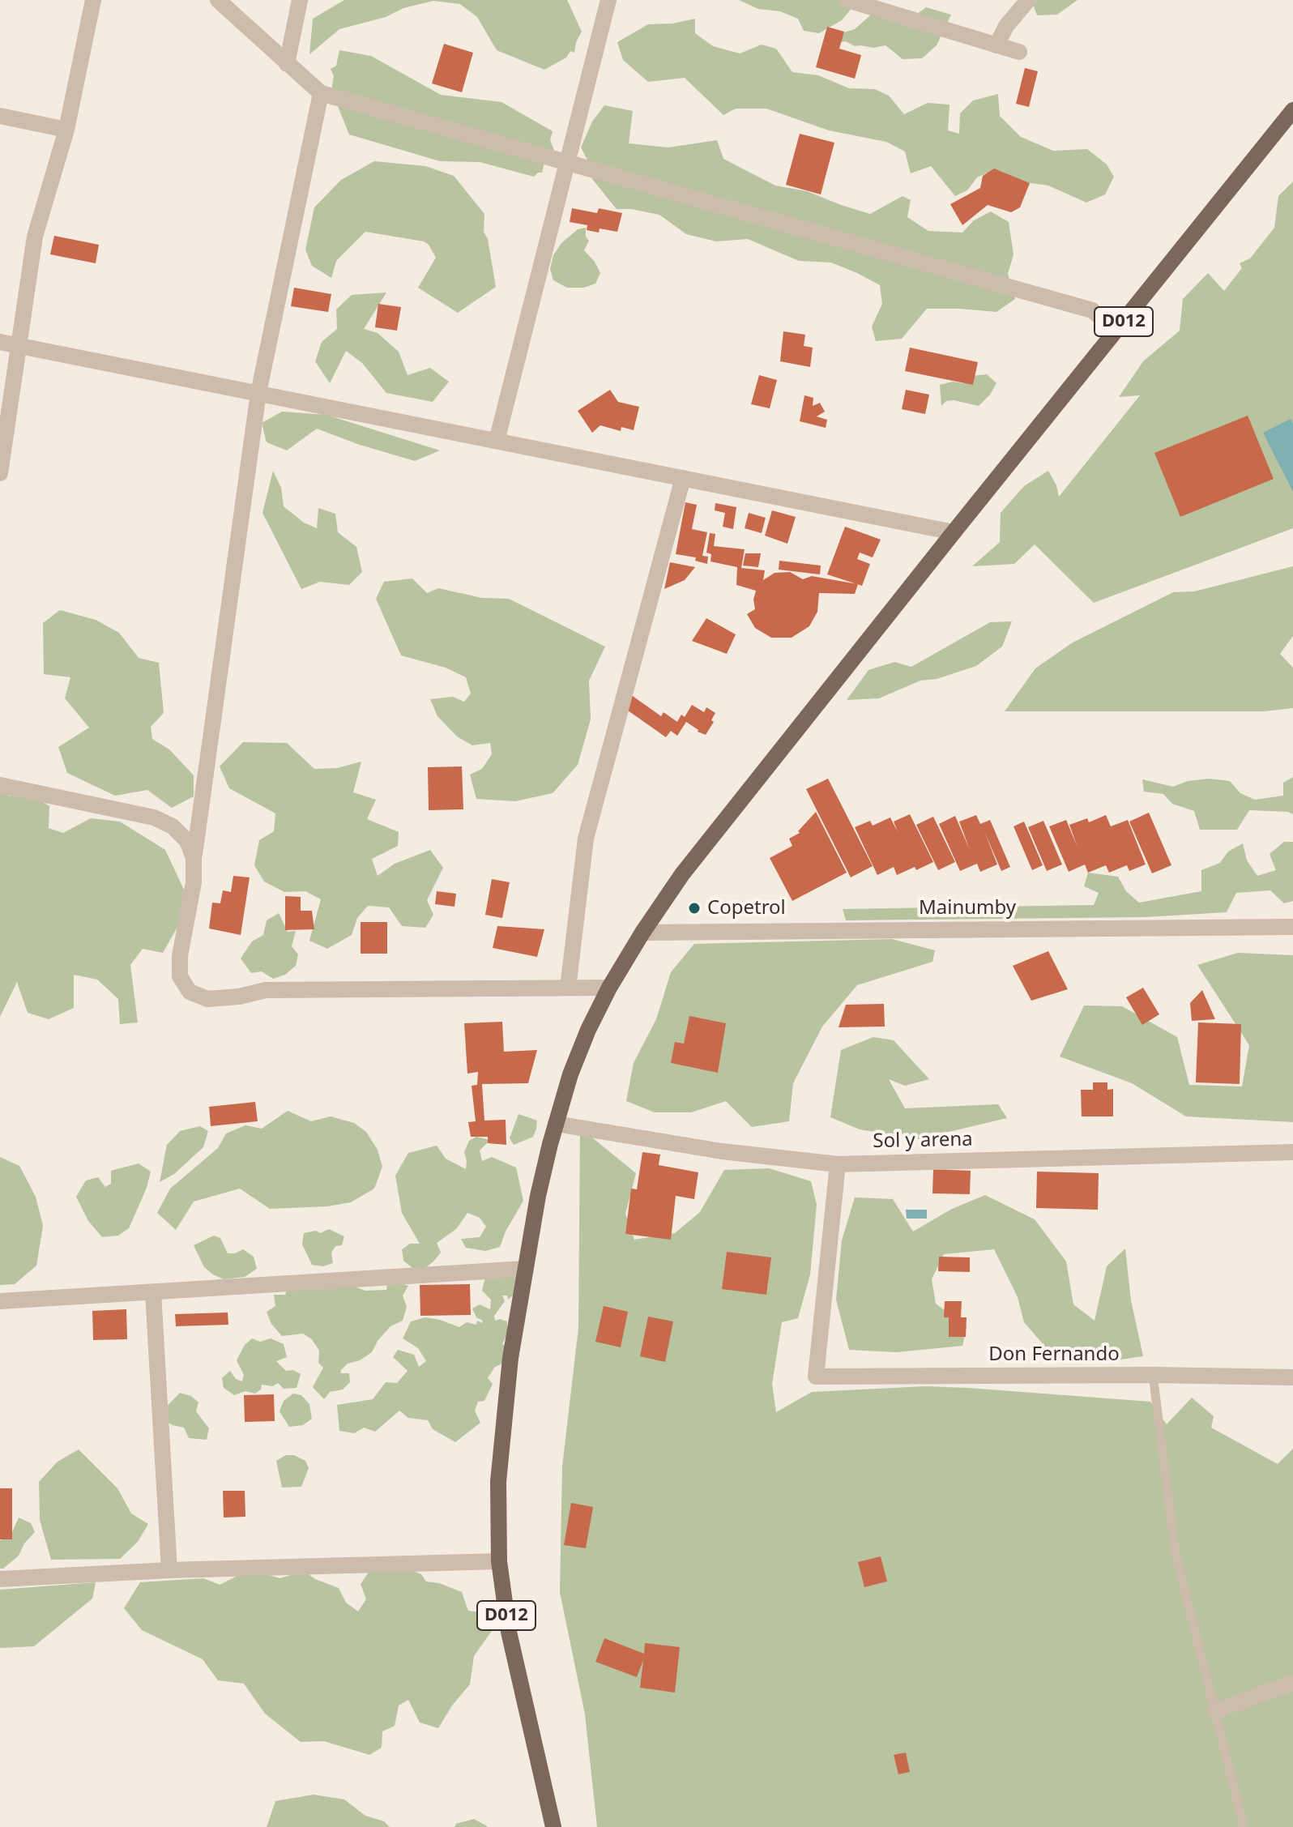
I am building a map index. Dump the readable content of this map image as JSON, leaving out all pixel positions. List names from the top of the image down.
{
  "streets": {
    "main road": ["D012"],
    "street": ["Mainumby", "Sol y arena", "Don Fernando"]
  },
  "crossings": [
    ["D012", "Mainumby"],
    ["D012", "Sol y arena"],
    ["Sol y arena", "Don Fernando"]
  ],
  "places": ["Copetrol"]
}
